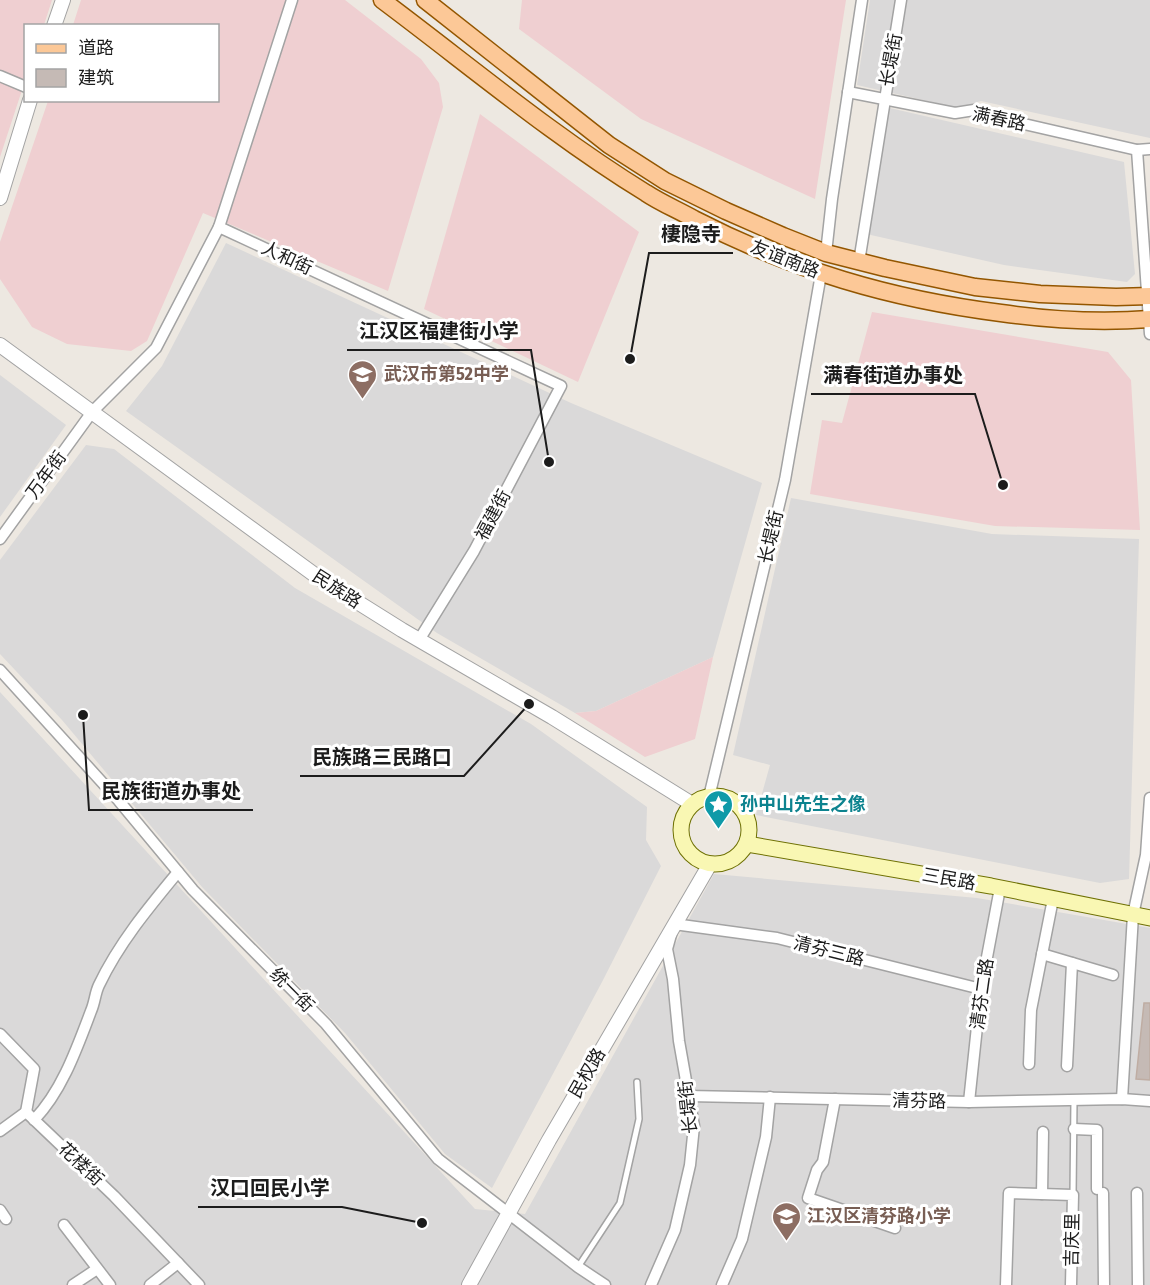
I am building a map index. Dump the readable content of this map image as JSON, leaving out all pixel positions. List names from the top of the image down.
{
  "streets": {
    "main road": ["友谊南路", "三民路"],
    "street": [
      "长堤街",
      "满春路",
      "人和街",
      "万年街",
      "福建街",
      "民族路",
      "清芬三路",
      "统一街",
      "清芬二路",
      "民权路",
      "清芬路",
      "花楼街",
      "吉庆里"
    ]
  },
  "crossings": [
    ["长堤街", "满春路"],
    ["长堤街", "友谊南路"],
    ["长堤街", "民族路"],
    ["长堤街", "三民路"],
    ["长堤街", "清芬三路"],
    ["长堤街", "民权路"],
    ["长堤街", "清芬路"],
    ["人和街", "福建街"],
    ["万年街", "民族路"],
    ["福建街", "民族路"],
    ["民族路", "三民路"],
    ["民族路", "民权路"],
    ["三民路", "清芬二路"],
    ["三民路", "民权路"],
    ["清芬三路", "清芬二路"],
    ["清芬三路", "民权路"],
    ["统一街", "民权路"],
    ["清芬二路", "清芬路"]
  ],
  "places": {
    "other": [
      "棲隐寺",
      "江汉区福建街小学",
      "满春街道办事处",
      "民族路三民路口",
      "民族街道办事处",
      "汉口回民小学"
    ],
    "school or university": ["武汉市第52中学", "江汉区清芬路小学"],
    "place": ["孙中山先生之像"]
  },
  "legend": ["道路", "建筑"]
}
